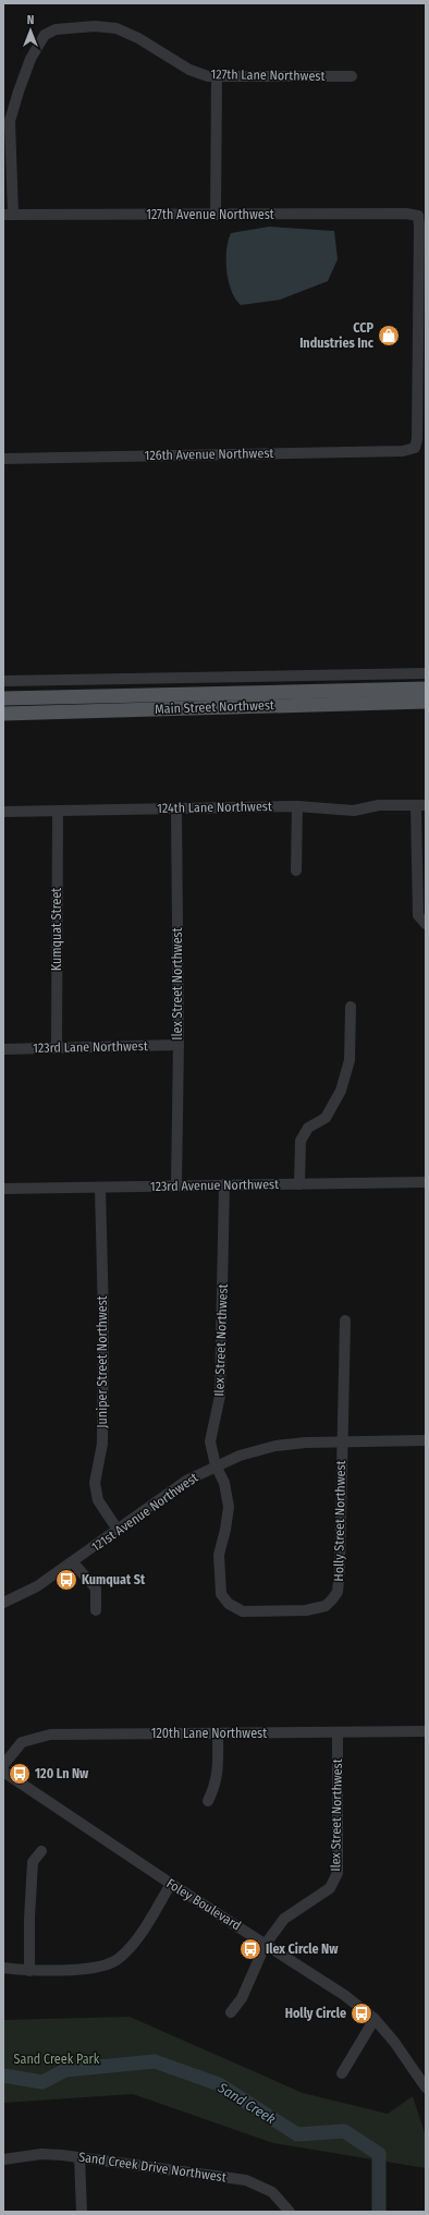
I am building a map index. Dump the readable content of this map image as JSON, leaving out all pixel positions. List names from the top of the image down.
{
  "streets": {
    "main road": ["Main Street Northwest"],
    "street": [
      "127th Lane Northwest",
      "127th Avenue Northwest",
      "126th Avenue Northwest",
      "124th Lane Northwest",
      "Kumquat Street",
      "Ilex Street Northwest",
      "123rd Lane Northwest",
      "123rd Avenue Northwest",
      "Juniper Street Northwest",
      "121st Avenue Northwest",
      "Holly Street Northwest",
      "120th Lane Northwest",
      "Foley Boulevard",
      "Sand Creek Drive Northwest"
    ]
  },
  "crossings": [
    ["127th Lane Northwest", "127th Avenue Northwest"],
    ["127th Avenue Northwest", "126th Avenue Northwest"],
    ["124th Lane Northwest", "Kumquat Street"],
    ["124th Lane Northwest", "Ilex Street Northwest"],
    ["Kumquat Street", "123rd Lane Northwest"],
    ["Ilex Street Northwest", "123rd Lane Northwest"],
    ["Ilex Street Northwest", "123rd Avenue Northwest"],
    ["Ilex Street Northwest", "121st Avenue Northwest"],
    ["Ilex Street Northwest", "Holly Street Northwest"],
    ["Ilex Street Northwest", "120th Lane Northwest"],
    ["Ilex Street Northwest", "Foley Boulevard"],
    ["123rd Avenue Northwest", "Juniper Street Northwest"],
    ["Juniper Street Northwest", "121st Avenue Northwest"],
    ["121st Avenue Northwest", "Holly Street Northwest"]
  ],
  "water": ["Sand Creek"],
  "parks": ["Sand Creek Park"],
  "places": {
    "shop": ["CCP Industries Inc"],
    "bus stop": [
      "Kumquat St",
      "120 Ln Nw",
      "Ilex Circle Nw",
      "Holly Circle"
    ]
  },
  "north": "top"
}
